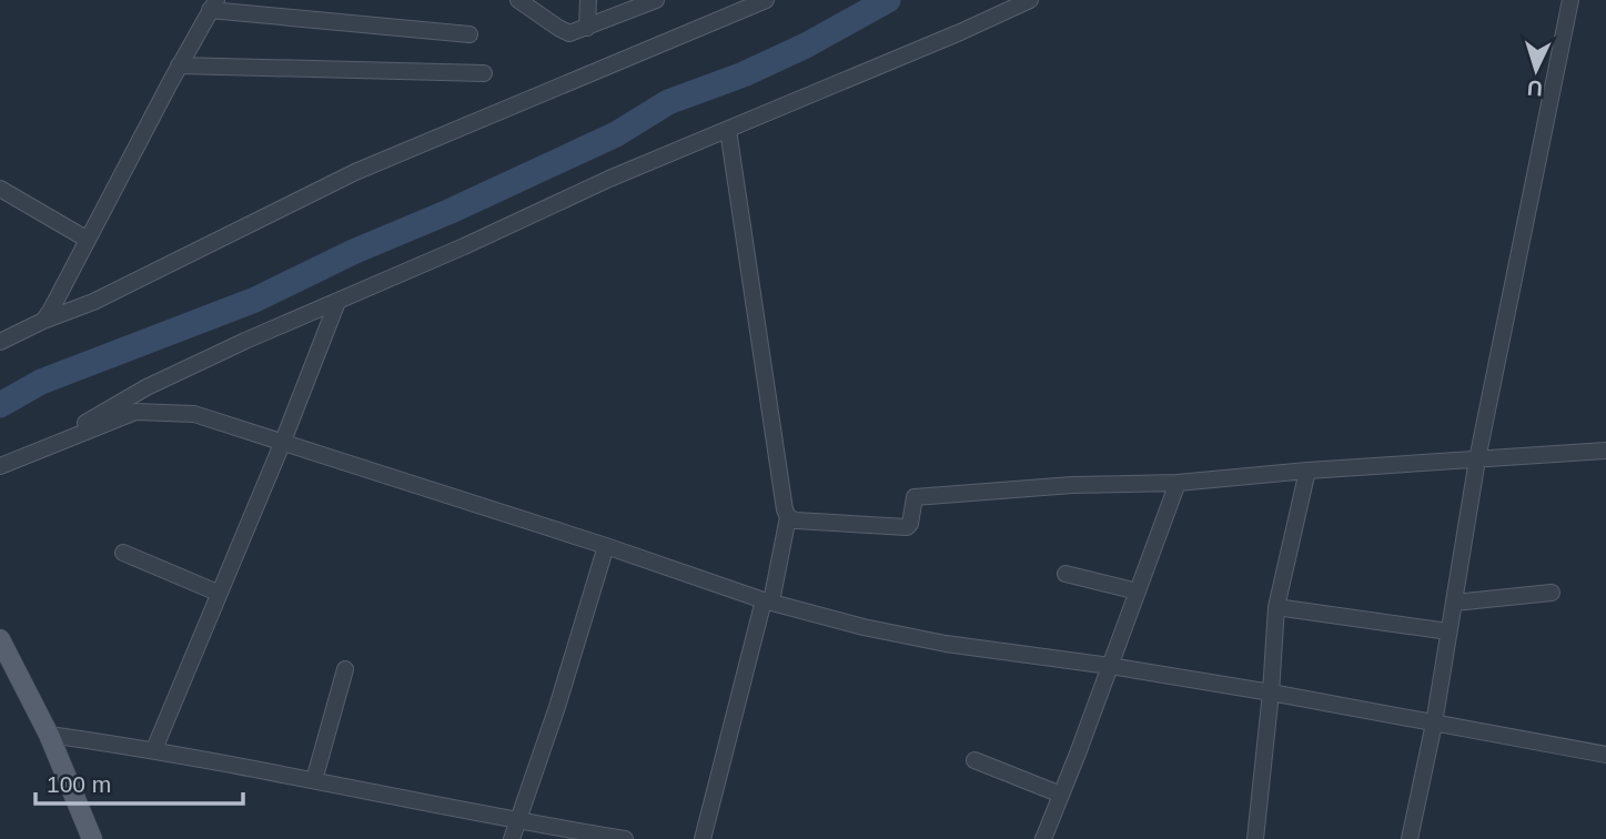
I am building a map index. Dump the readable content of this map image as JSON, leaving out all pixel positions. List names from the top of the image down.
{
  "scale_bar": "100 m",
  "north": "bottom"
}
